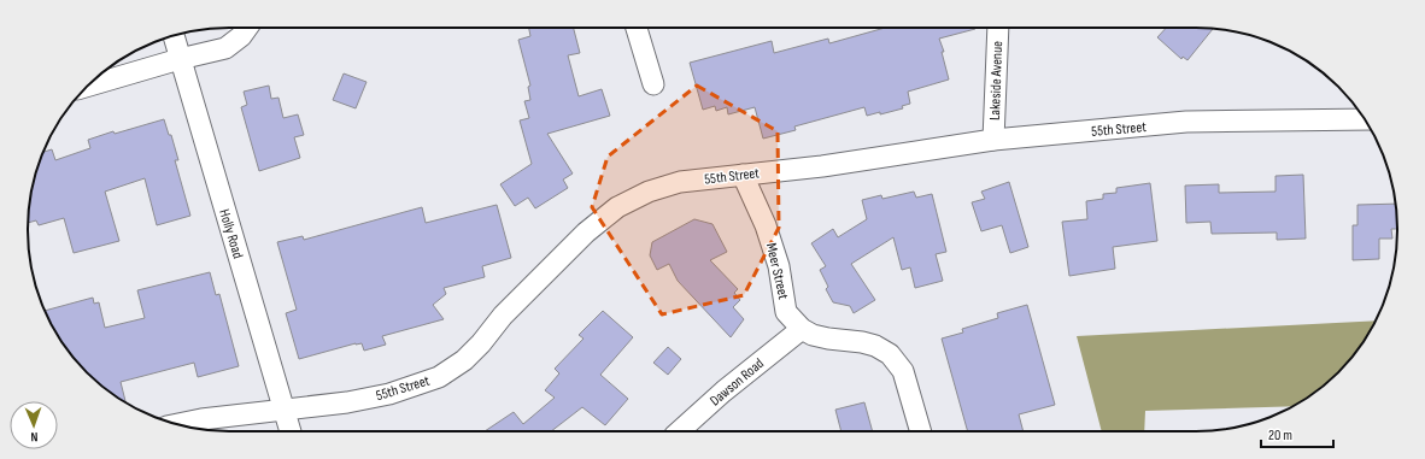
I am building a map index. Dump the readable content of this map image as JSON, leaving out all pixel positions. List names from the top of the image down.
{
  "streets": {
    "street": [
      "Lakeside Avenue",
      "55th Street",
      "Holly Road",
      "Meer Street",
      "Dawson Road"
    ]
  },
  "crossings": [
    ["Lakeside Avenue", "55th Street"],
    ["55th Street", "Holly Road"],
    ["55th Street", "Meer Street"],
    ["Meer Street", "Dawson Road"]
  ],
  "scale_bar": "20 m",
  "north": "bottom"
}
